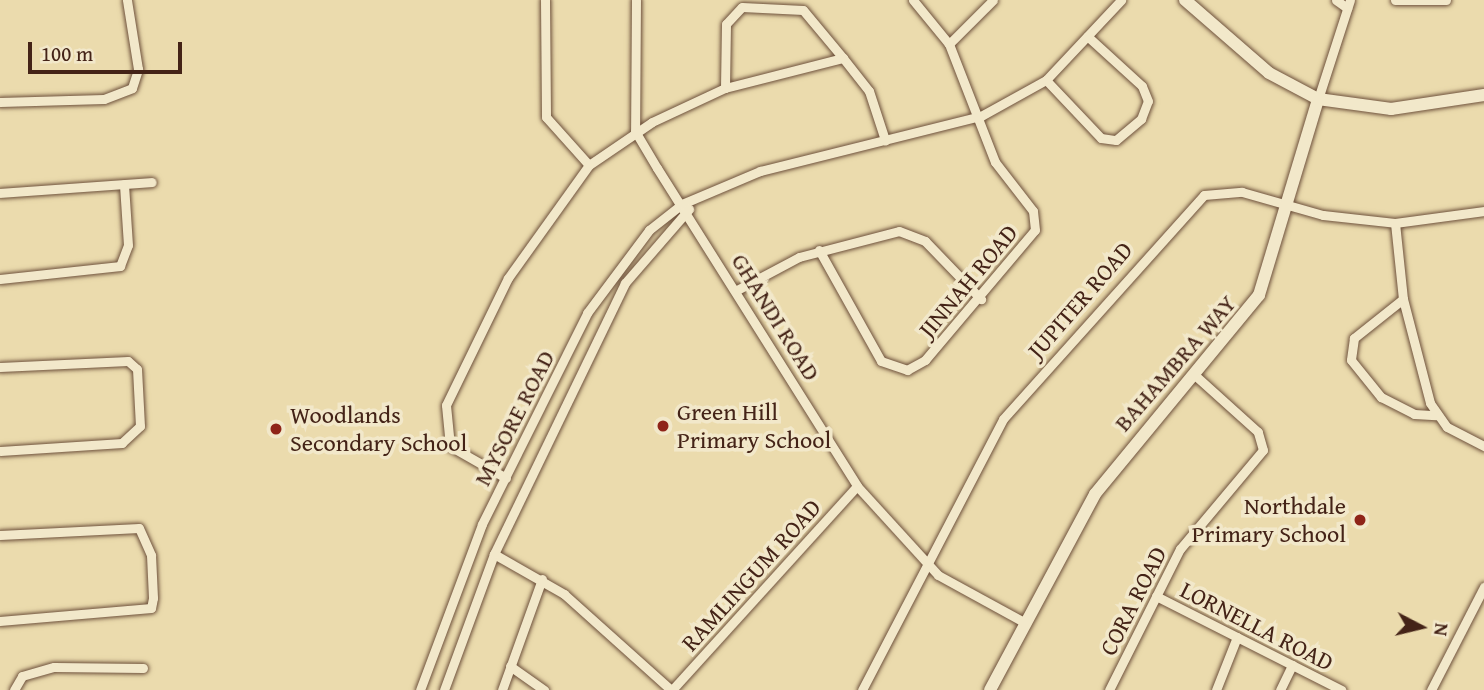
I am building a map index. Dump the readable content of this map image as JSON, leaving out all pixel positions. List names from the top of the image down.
{
  "streets": {
    "street": [
      "JINNAH ROAD",
      "JUPITER ROAD",
      "GHANDI ROAD",
      "BAHAMBRA WAY",
      "MYSORE ROAD",
      "RAMLINGUM ROAD",
      "CORA ROAD",
      "LORNELLA ROAD"
    ]
  },
  "crossings": [
    ["JINNAH ROAD", "MYSORE ROAD"],
    ["JUPITER ROAD", "GHANDI ROAD"],
    ["JUPITER ROAD", "BAHAMBRA WAY"],
    ["GHANDI ROAD", "BAHAMBRA WAY"],
    ["GHANDI ROAD", "MYSORE ROAD"],
    ["GHANDI ROAD", "RAMLINGUM ROAD"],
    ["BAHAMBRA WAY", "CORA ROAD"],
    ["CORA ROAD", "LORNELLA ROAD"]
  ],
  "places": ["Green Hill Primary School", "Woodlands Secondary School", "Northdale Primary School"],
  "scale_bar": "100 m",
  "north": "right"
}
